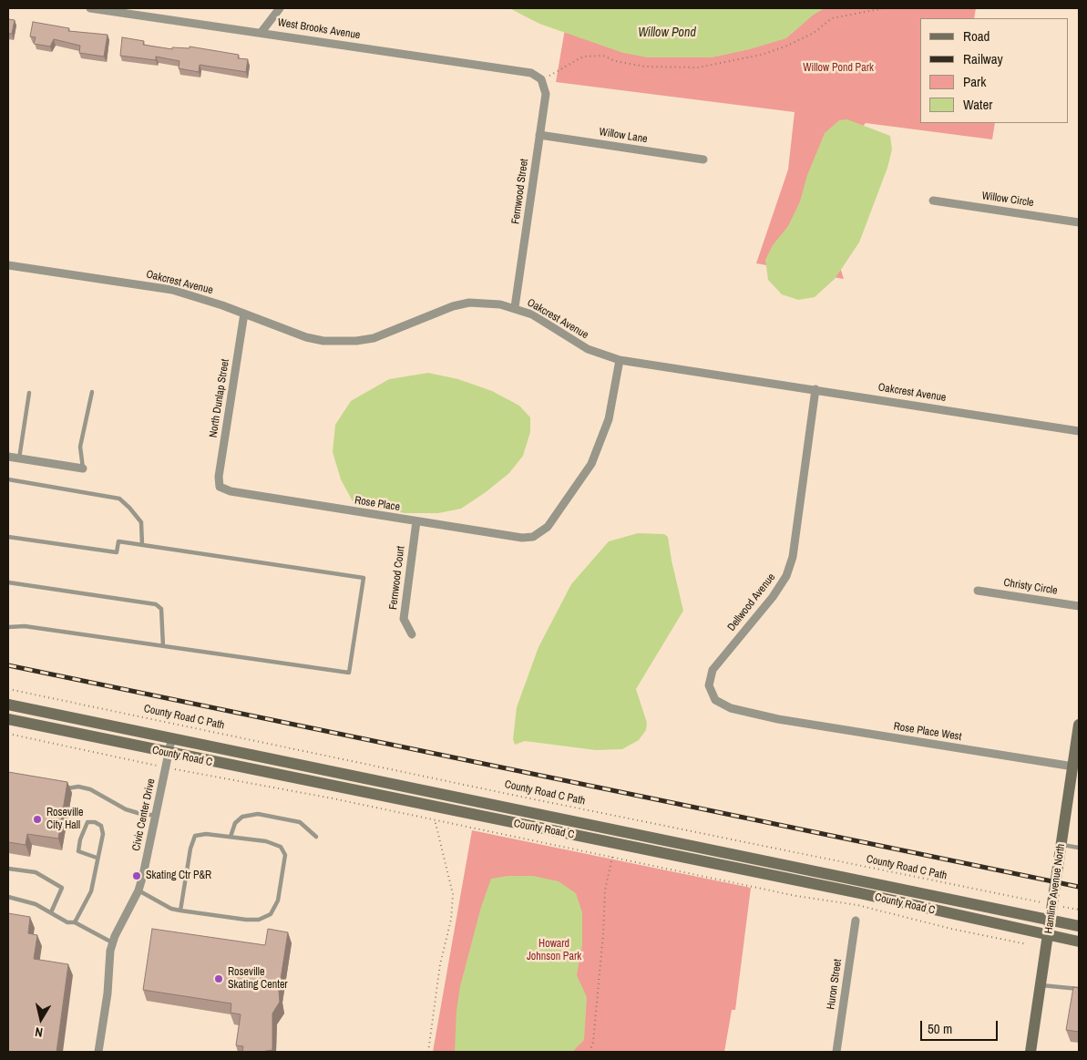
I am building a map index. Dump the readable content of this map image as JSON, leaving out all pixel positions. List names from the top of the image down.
{
  "streets": {
    "main road": ["County Road C", "Hamline Avenue North"],
    "street": [
      "West Brooks Avenue",
      "Willow Lane",
      "Fernwood Street",
      "Willow Circle",
      "Oakcrest Avenue",
      "North Dunlap Street",
      "Rose Place",
      "Fernwood Court",
      "Christy Circle",
      "Dellwood Avenue",
      "Rose Place West",
      "Civic Center Drive",
      "Huron Street"
    ],
    "path": ["County Road C Path"]
  },
  "crossings": [
    ["West Brooks Avenue", "Fernwood Street"],
    ["Willow Lane", "Fernwood Street"],
    ["Fernwood Street", "Oakcrest Avenue"],
    ["Oakcrest Avenue", "North Dunlap Street"],
    ["Oakcrest Avenue", "Rose Place"],
    ["Oakcrest Avenue", "Dellwood Avenue"],
    ["North Dunlap Street", "Rose Place"],
    ["Rose Place", "Fernwood Court"],
    ["Dellwood Avenue", "Rose Place West"],
    ["County Road C Path", "Hamline Avenue North"],
    ["Rose Place West", "Hamline Avenue North"],
    ["County Road C", "Civic Center Drive"],
    ["County Road C", "Hamline Avenue North"]
  ],
  "water": ["Willow Pond"],
  "parks": ["Willow Pond Park", "Howard Johnson Park"],
  "places": ["Roseville City Hall", "Skating Ctr P&R", "Roseville Skating Center"],
  "legend": [
    "Road",
    "Railway",
    "Park",
    "Water"
  ],
  "scale_bar": "50 m",
  "north": "bottom"
}
